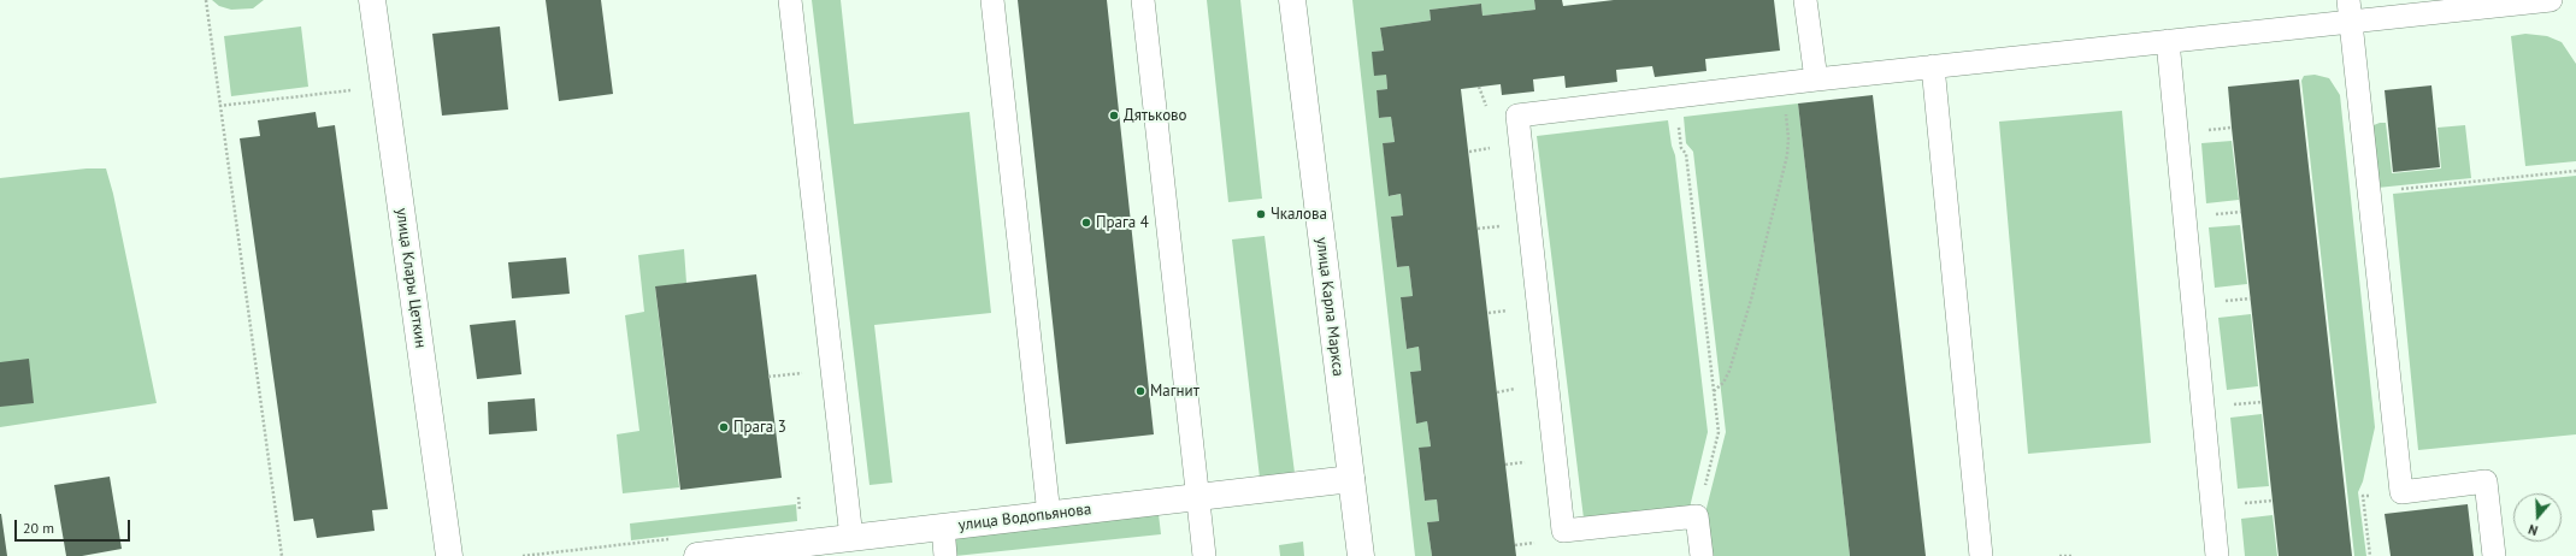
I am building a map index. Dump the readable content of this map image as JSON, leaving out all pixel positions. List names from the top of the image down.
{
  "streets": {
    "street": ["улица Клары Цеткин", "улица Карла Маркса", "улица Водопьянова"]
  },
  "crossings": [
    ["улица Карла Маркса", "улица Водопьянова"]
  ],
  "places": [
    "Дятьково",
    "Чкалова",
    "Прага 4",
    "Магнит",
    "Прага 3"
  ],
  "scale_bar": "20 m",
  "north": "bottom"
}
